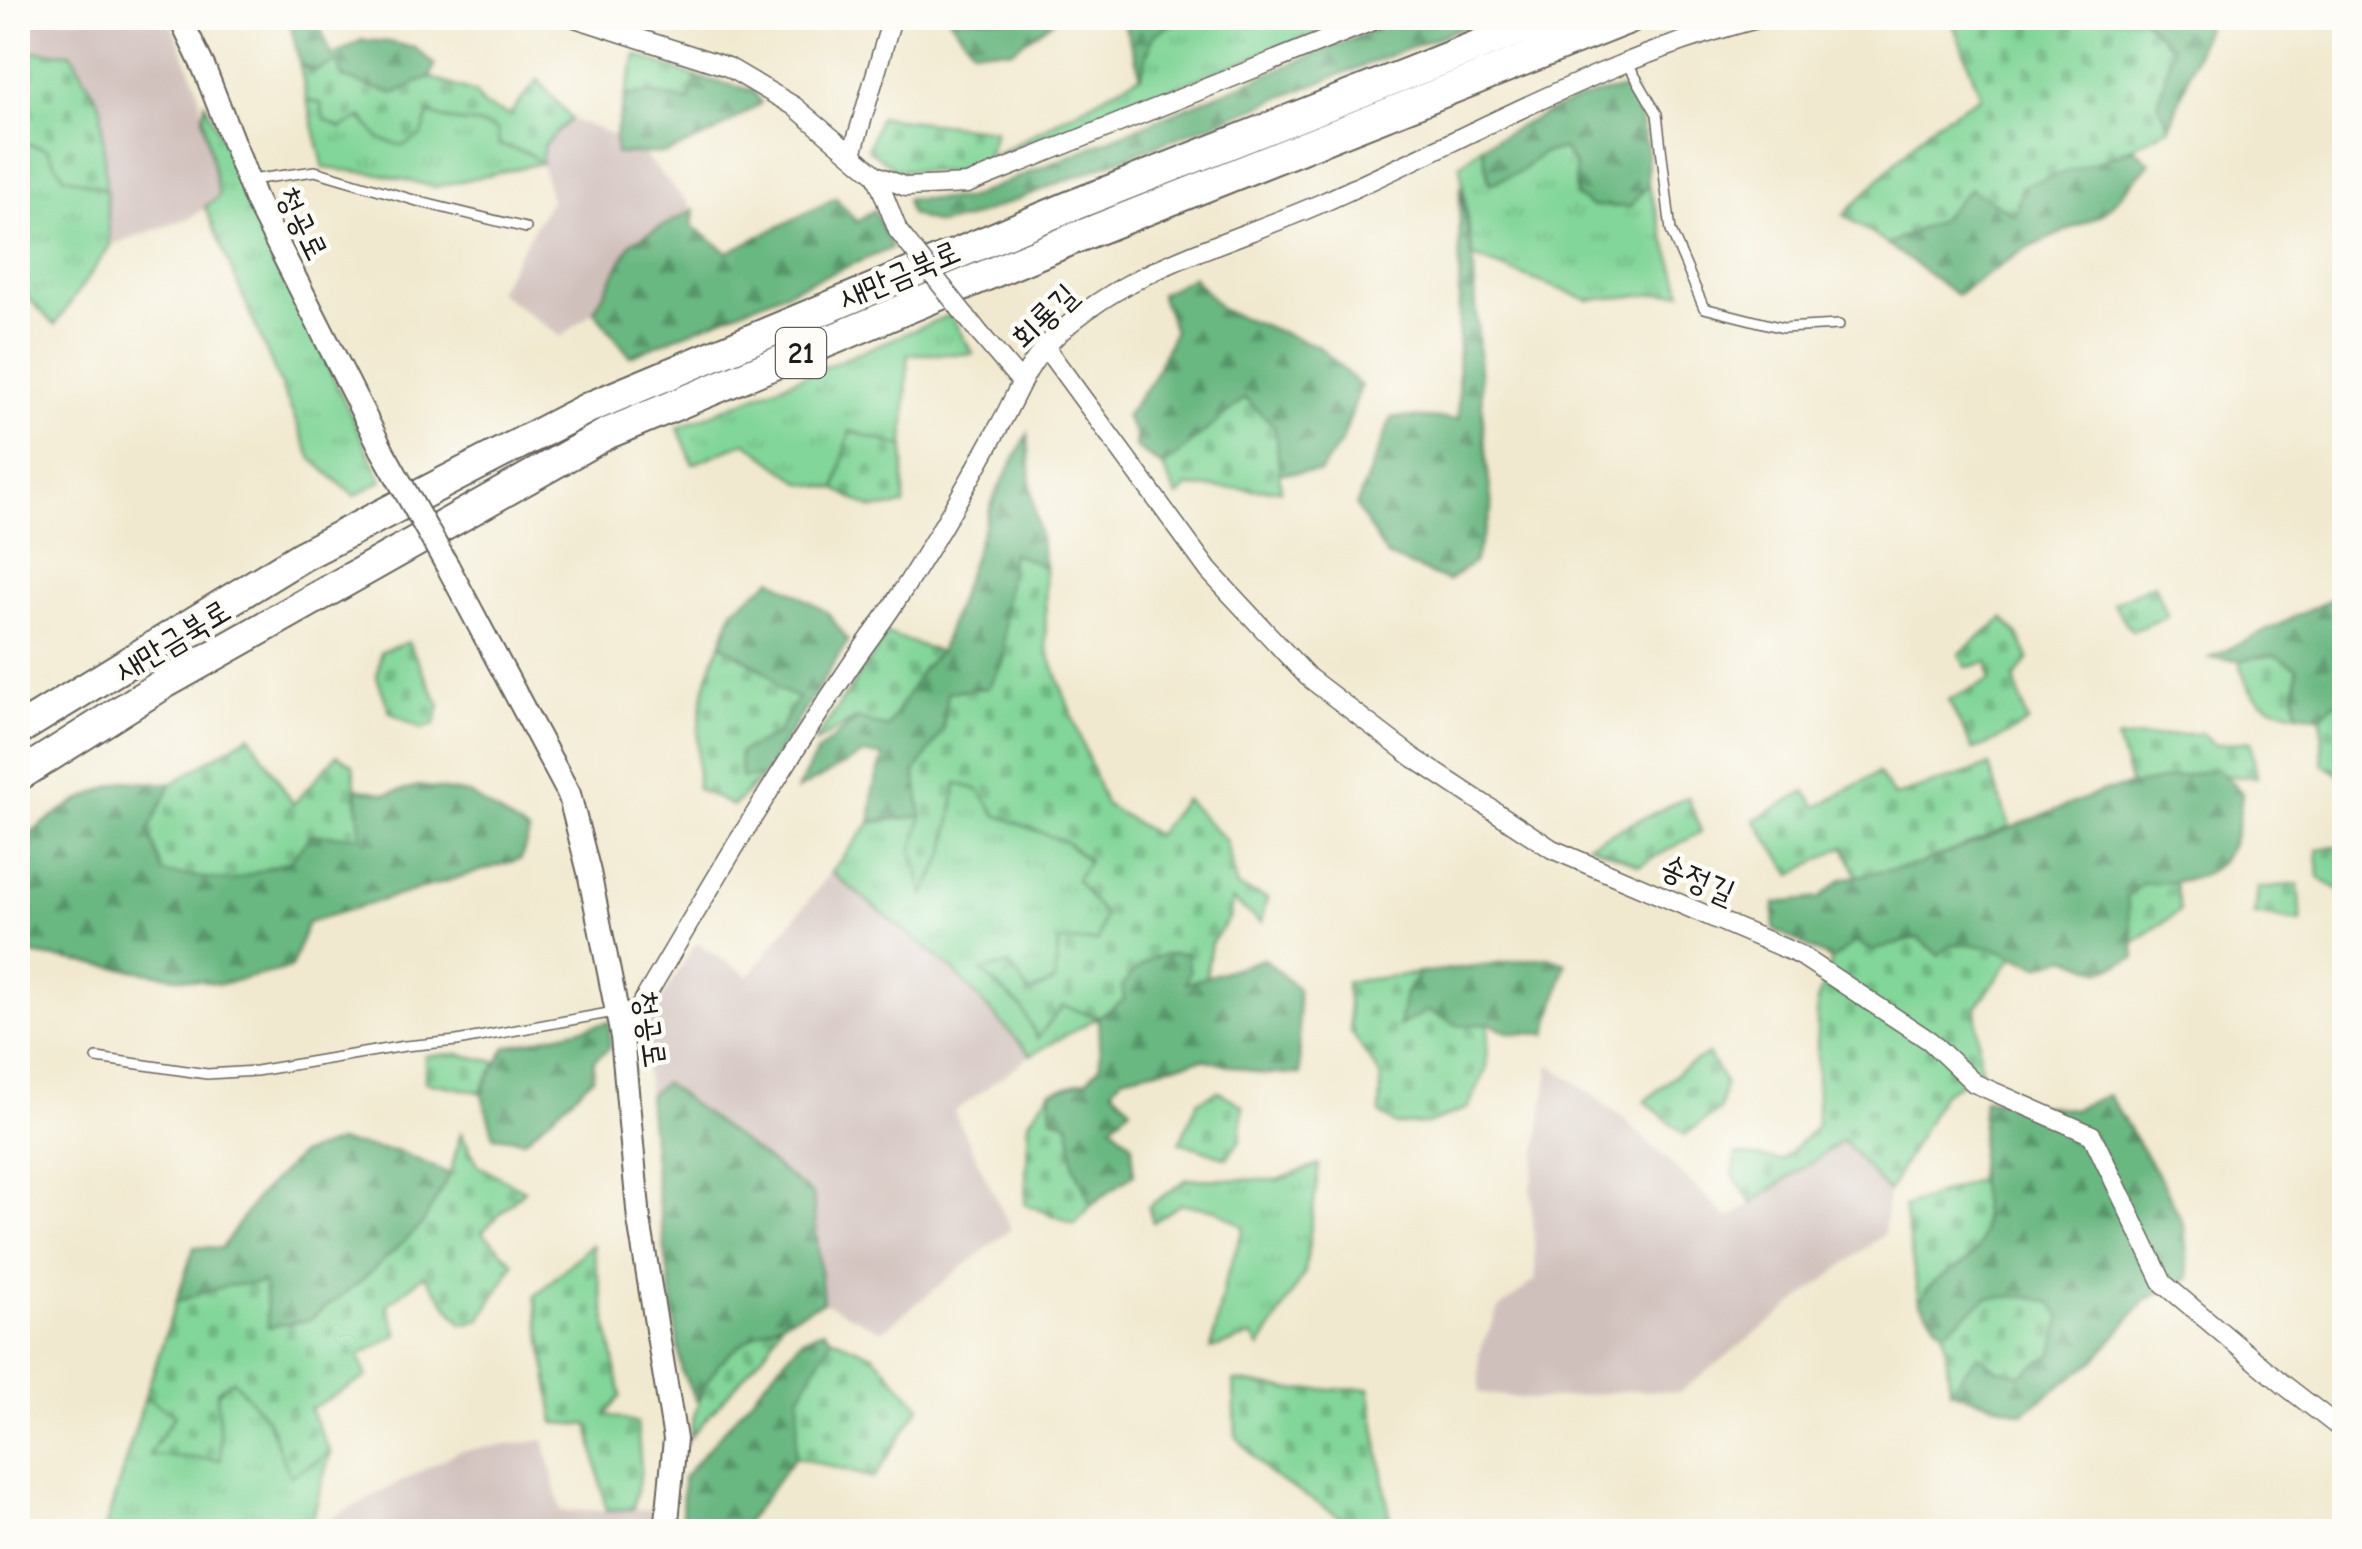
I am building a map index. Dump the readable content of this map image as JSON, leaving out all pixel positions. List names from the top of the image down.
{
  "streets": {
    "highway": ["새만금북로", "21"],
    "street": ["청공로", "회룡길", "송정길"]
  },
  "crossings": [
    ["청공로", "회룡길"],
    ["회룡길", "송정길"]
  ]
}
